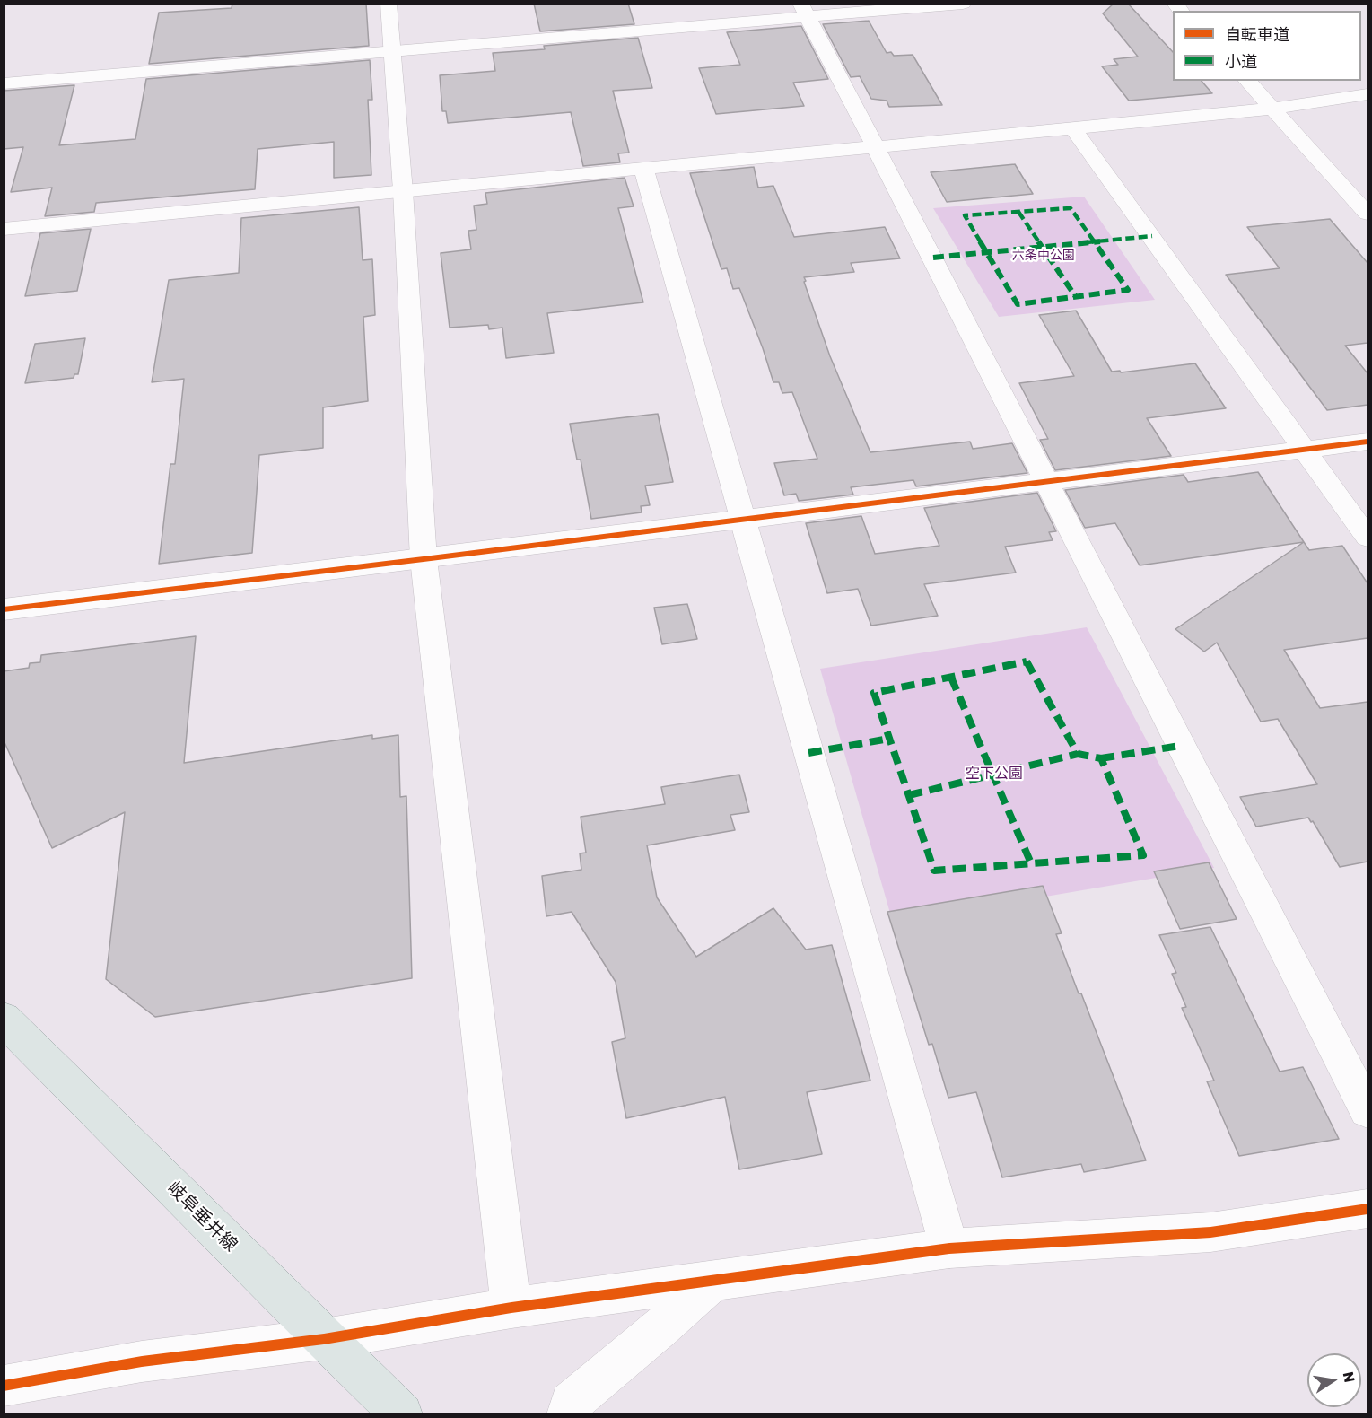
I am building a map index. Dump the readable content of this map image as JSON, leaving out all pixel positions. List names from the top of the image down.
{
  "streets": {
    "main road": ["岐阜垂井線"]
  },
  "parks": ["六条中公園", "空下公園"],
  "legend": ["自転車道", "小道"],
  "north": "right"
}
